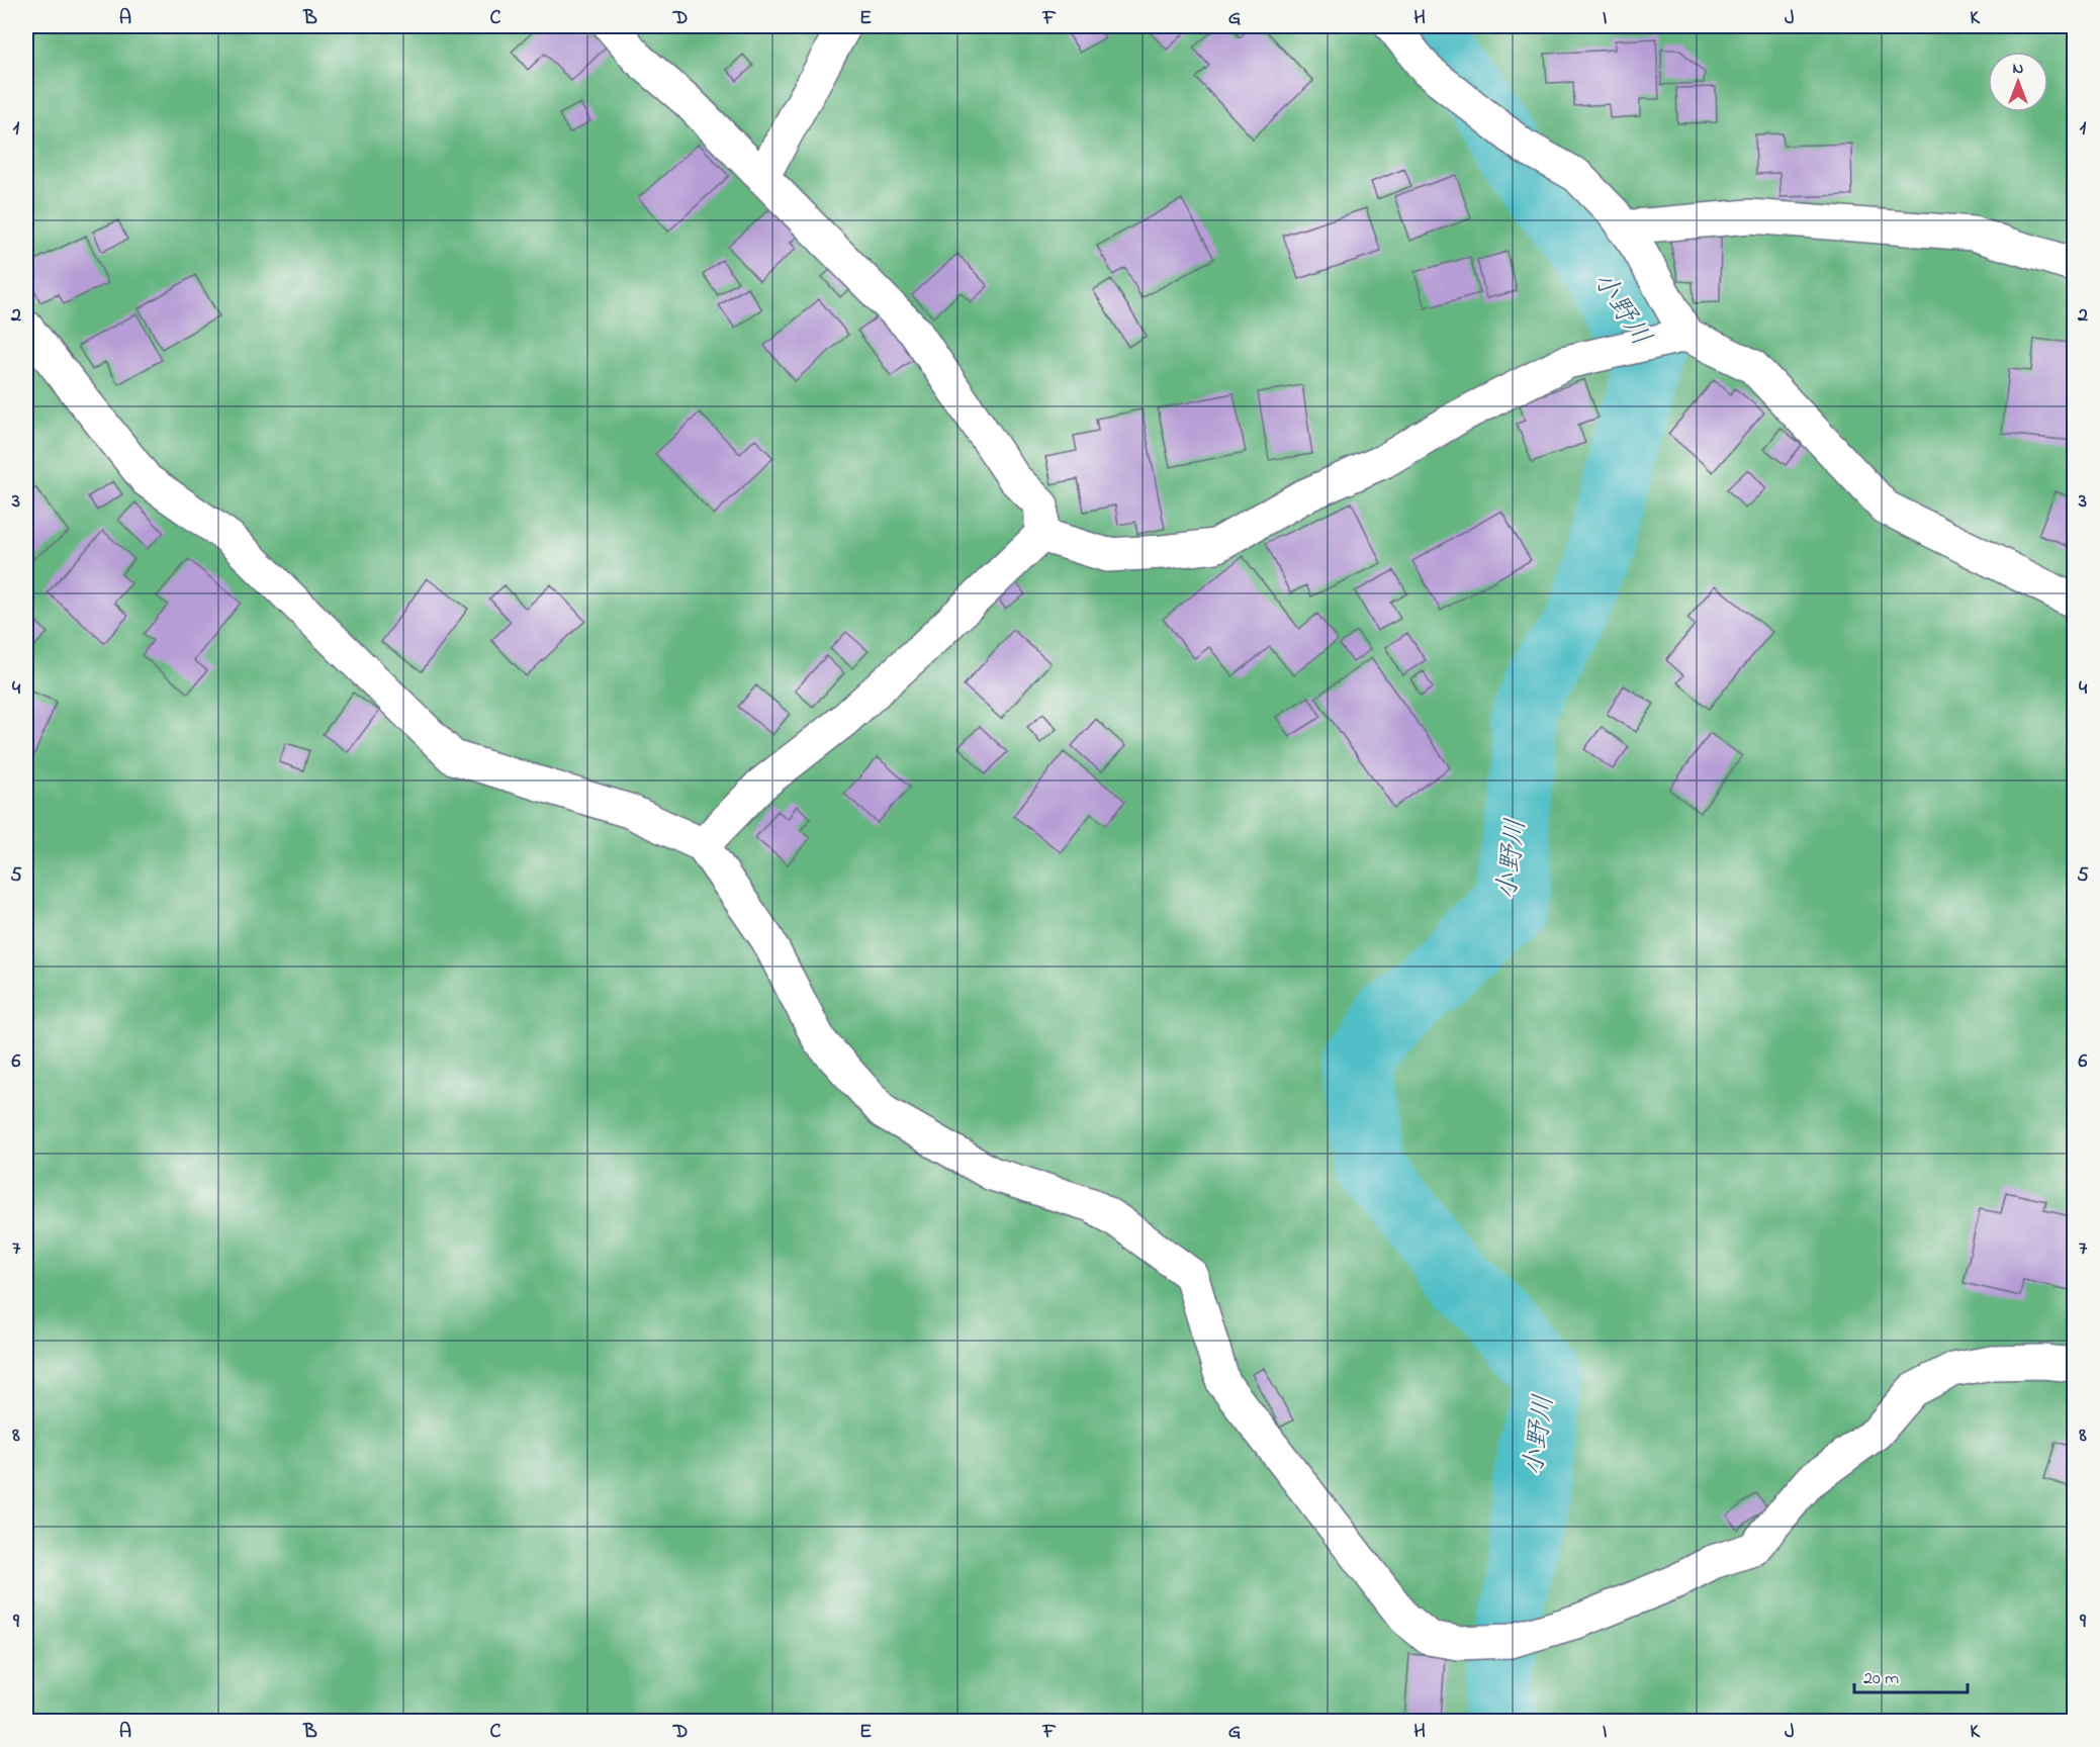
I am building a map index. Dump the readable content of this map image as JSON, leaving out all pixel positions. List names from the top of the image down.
{
  "water": ["小野川"],
  "scale_bar": "20 m",
  "north": "top",
  "grid": {
    "columns": [
      "A",
      "B",
      "C",
      "D",
      "E",
      "F",
      "G",
      "H",
      "I",
      "J",
      "K"
    ],
    "rows": [
      "1",
      "2",
      "3",
      "4",
      "5",
      "6",
      "7",
      "8",
      "9"
    ]
  }
}
